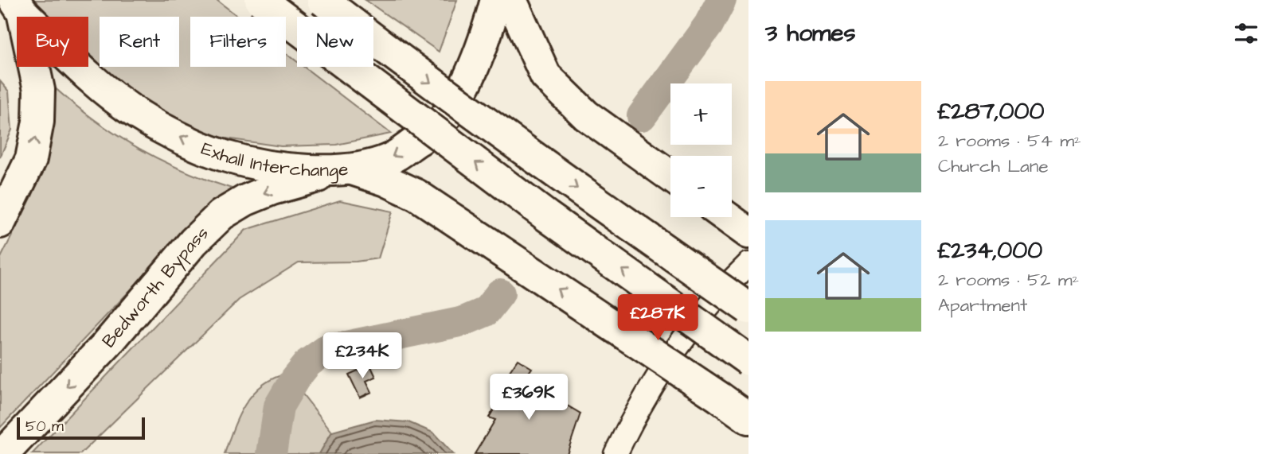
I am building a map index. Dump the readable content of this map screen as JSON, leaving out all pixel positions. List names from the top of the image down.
{
  "streets": {
    "highway": ["Exhall Interchange", "Bedworth Bypass"]
  },
  "crossings": [
    ["Exhall Interchange", "Bedworth Bypass"]
  ],
  "one_way": ["Bedworth Bypass"],
  "scale_bar": "50 m",
  "page": {
    "heading": "3 homes",
    "chip": [
      "Buy",
      "Rent",
      "Filters",
      "New"
    ],
    "list": [
      {
        "name": "£287,000",
        "note": "2 rooms · 54 m² · Church Lane"
      },
      {
        "name": "£234,000",
        "note": "2 rooms · 52 m² · Apartment"
      }
    ],
    "map_buttons": ["+", "−"],
    "price": ["£287K", "£234K", "£369K"],
    "scale": "50 m"
  }
}
